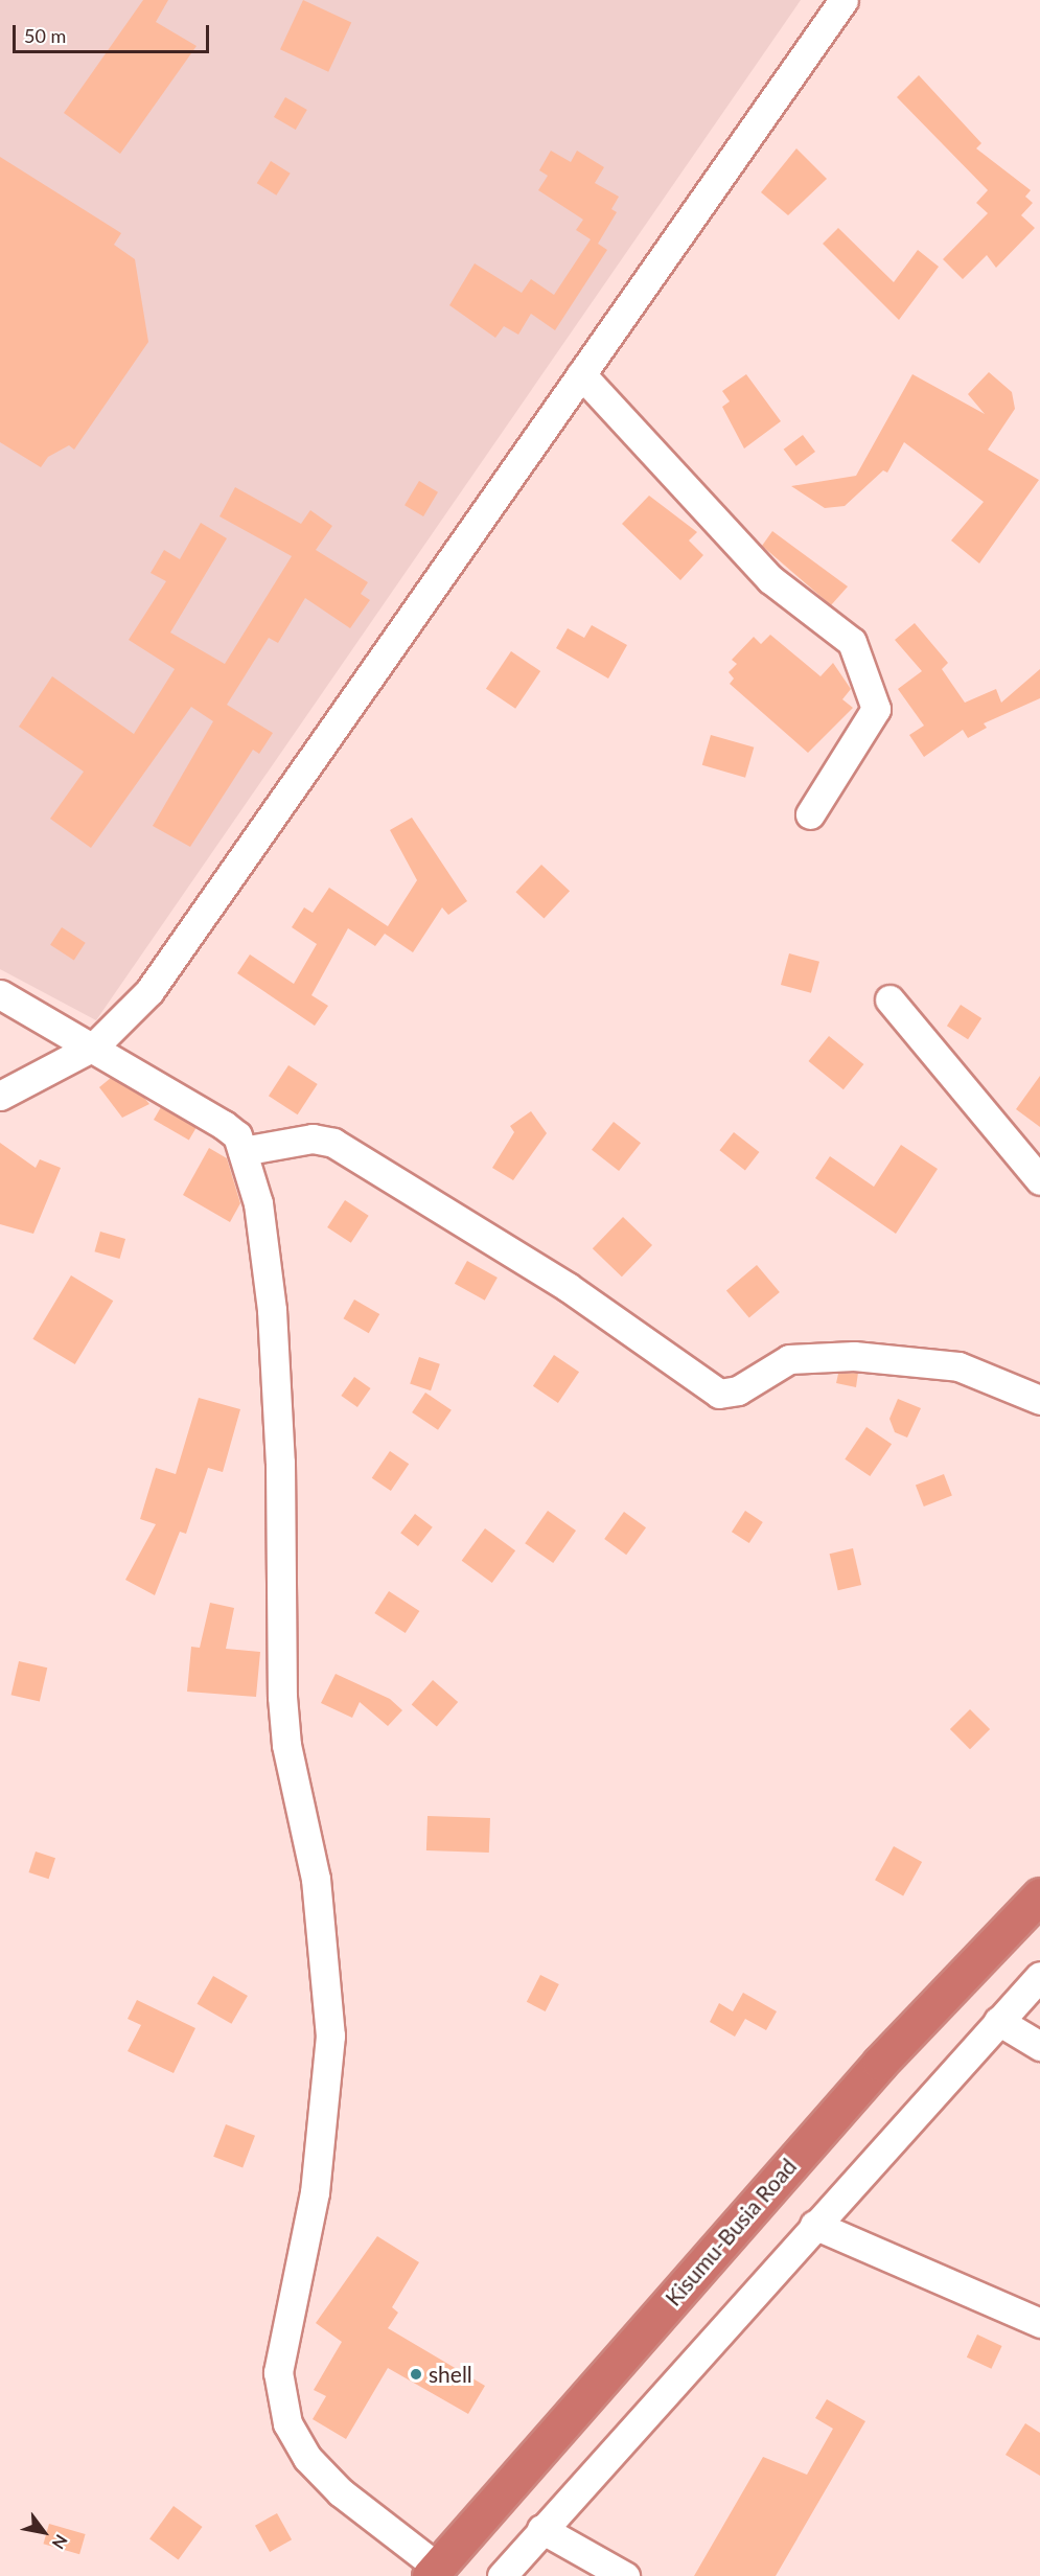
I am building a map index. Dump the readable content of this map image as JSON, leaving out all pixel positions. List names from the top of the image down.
{
  "streets": {
    "highway": ["Kisumu-Busia Road"]
  },
  "places": ["shell"],
  "scale_bar": "50 m",
  "north": "bottom right"
}
